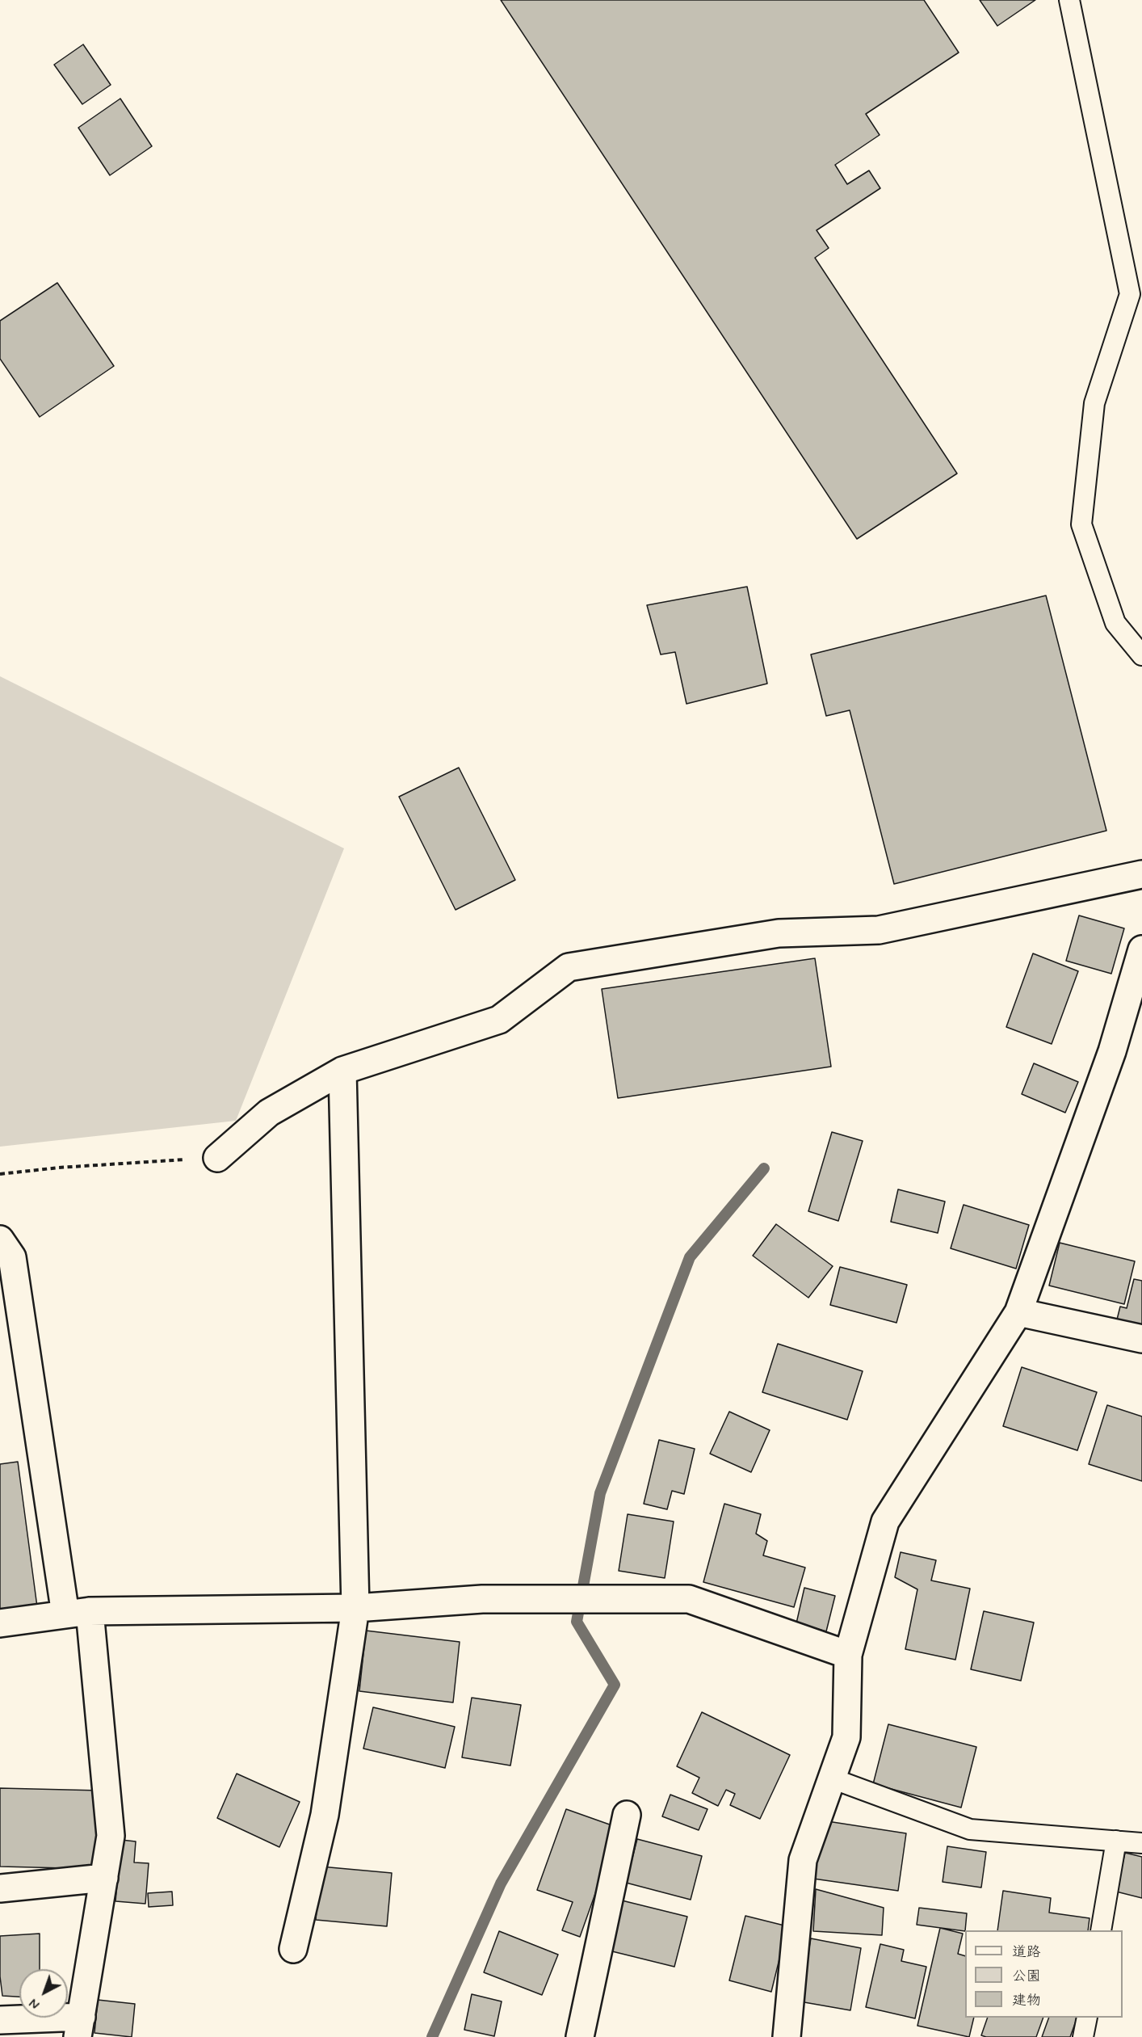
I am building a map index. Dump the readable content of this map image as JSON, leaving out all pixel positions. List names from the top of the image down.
{
  "legend": ["道路", "公園", "建物"],
  "north": "bottom left"
}
